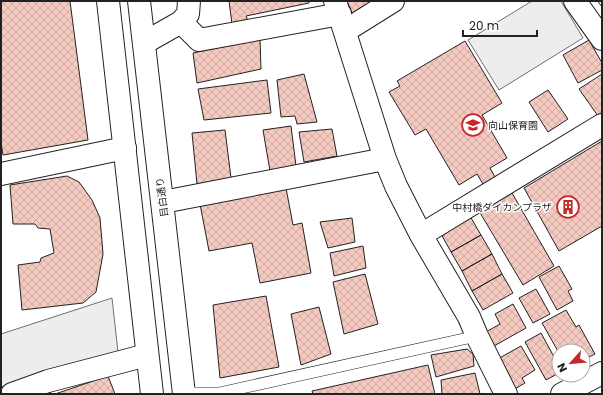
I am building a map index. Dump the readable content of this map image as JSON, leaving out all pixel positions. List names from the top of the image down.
{
  "streets": {
    "street": ["目白通り"]
  },
  "places": {
    "school or university": ["向山保育園"],
    "building": ["中村橋ダイカンプラザ"]
  },
  "scale_bar": "20 m",
  "north": "bottom left"
}
